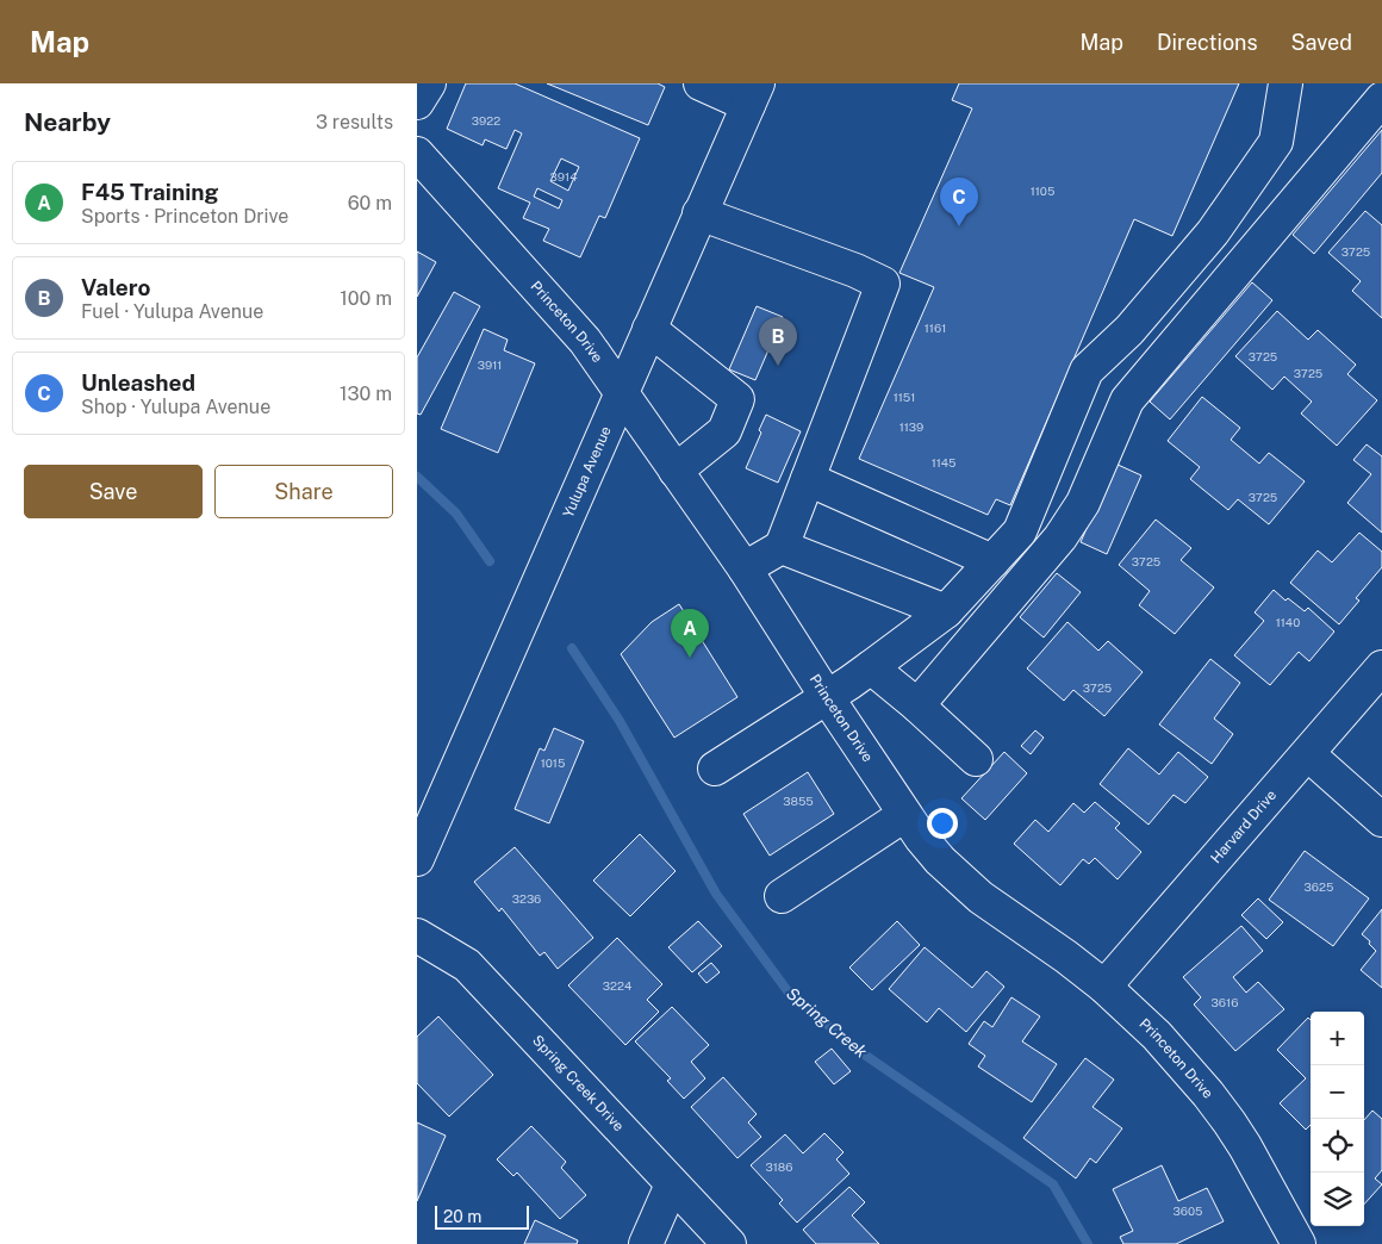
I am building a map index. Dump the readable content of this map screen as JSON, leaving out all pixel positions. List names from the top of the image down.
{
  "streets": {
    "street": [
      "Princeton Drive",
      "Yulupa Avenue",
      "Harvard Drive",
      "Spring Creek Drive"
    ]
  },
  "crossings": [
    ["Princeton Drive", "Yulupa Avenue"],
    ["Princeton Drive", "Harvard Drive"]
  ],
  "water": ["Spring Creek"],
  "house_numbers": [
    "3922",
    "3914",
    "1105",
    "3725",
    "1161",
    "3725",
    "3911",
    "3725",
    "1151",
    "1139",
    "1145",
    "3725",
    "3725",
    "1140",
    "3725",
    "1015",
    "3855",
    "3625",
    "3236",
    "3224",
    "3616",
    "3186",
    "3605"
  ],
  "scale_bar": "20 m",
  "page": {
    "header": "Map",
    "nav": ["Map", "Directions", "Saved"],
    "heading": ["Nearby", "3 results"],
    "list": [
      {
        "mark": "A",
        "name": "F45 Training",
        "note": "Sports · Princeton Drive",
        "value": "60 m"
      },
      {
        "mark": "B",
        "name": "Valero",
        "note": "Fuel · Yulupa Avenue",
        "value": "100 m"
      },
      {
        "mark": "C",
        "name": "Unleashed",
        "note": "Shop · Yulupa Avenue",
        "value": "130 m"
      }
    ],
    "pins": ["C", "B", "A"],
    "buttons": ["Save", "Share"],
    "map_buttons": ["+", "−"],
    "scale": "20 m"
  }
}
